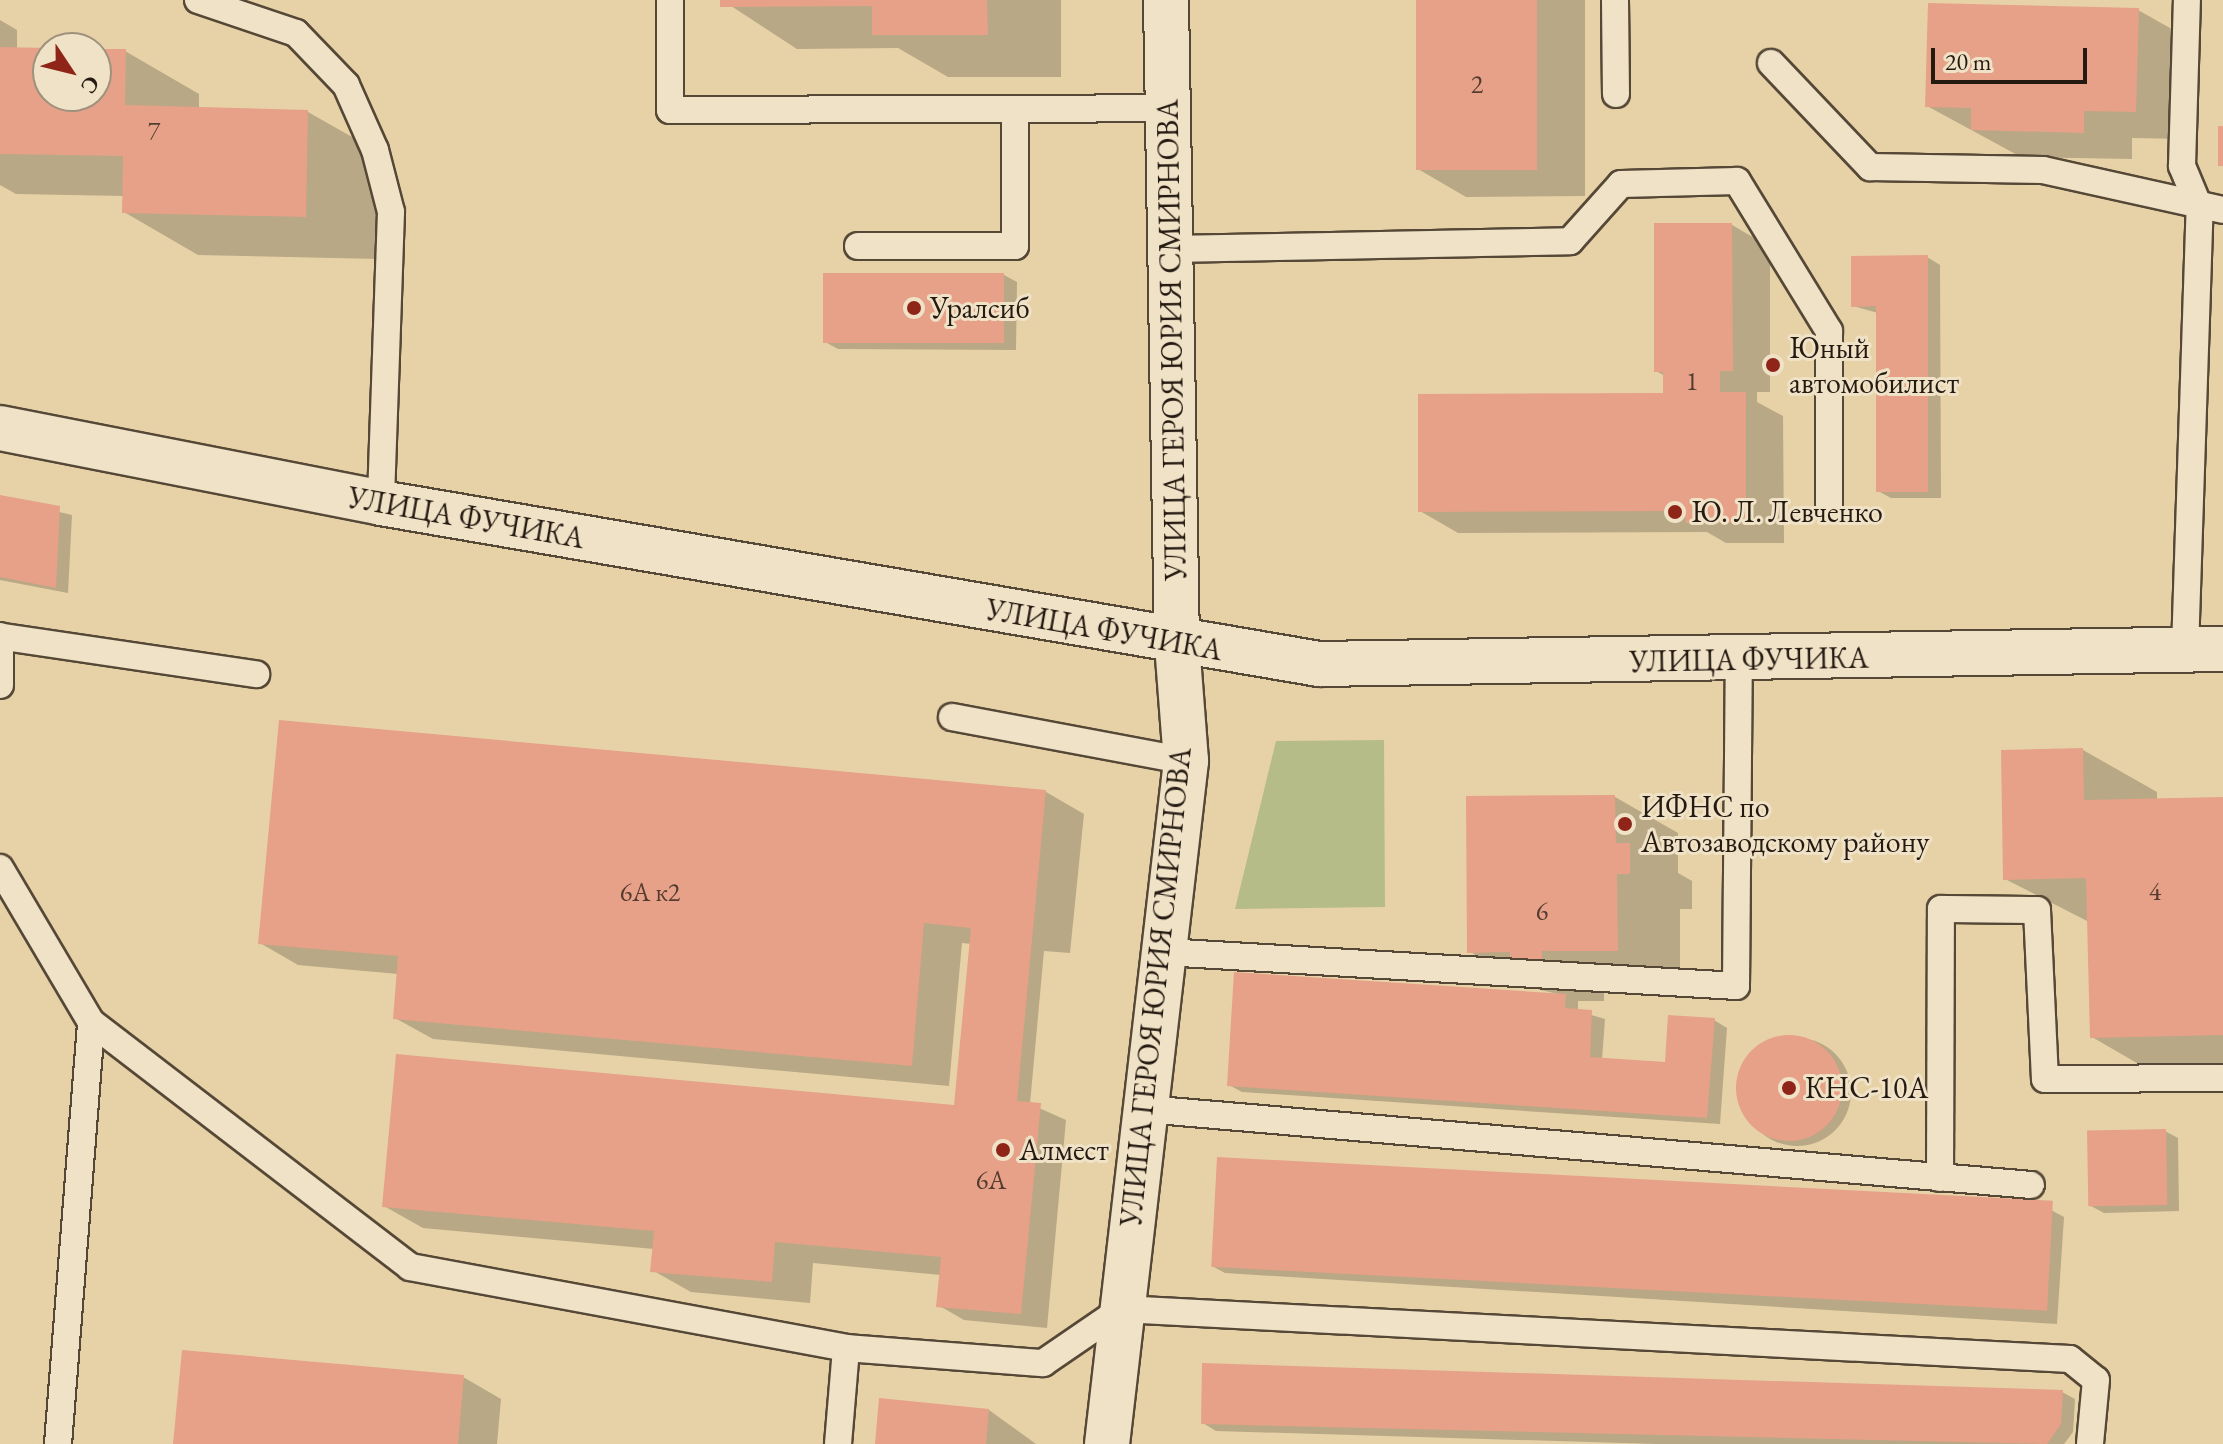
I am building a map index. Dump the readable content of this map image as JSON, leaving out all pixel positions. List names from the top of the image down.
{
  "streets": {
    "street": ["УЛИЦА ГЕРОЯ ЮРИЯ СМИРНОВА", "УЛИЦА ФУЧИКА"]
  },
  "crossings": [
    ["УЛИЦА ГЕРОЯ ЮРИЯ СМИРНОВА", "УЛИЦА ФУЧИКА"]
  ],
  "places": [
    "Уралсиб",
    "Юный автомобилист",
    "Ю. Л. Левченко",
    "ИФНС по Автозаводскому району",
    "КНС-10А",
    "Алмест"
  ],
  "house_numbers": [
    "2",
    "7",
    "1",
    "4",
    "6А к2",
    "6",
    "6А"
  ],
  "scale_bar": "20 m",
  "north": "bottom right"
}
